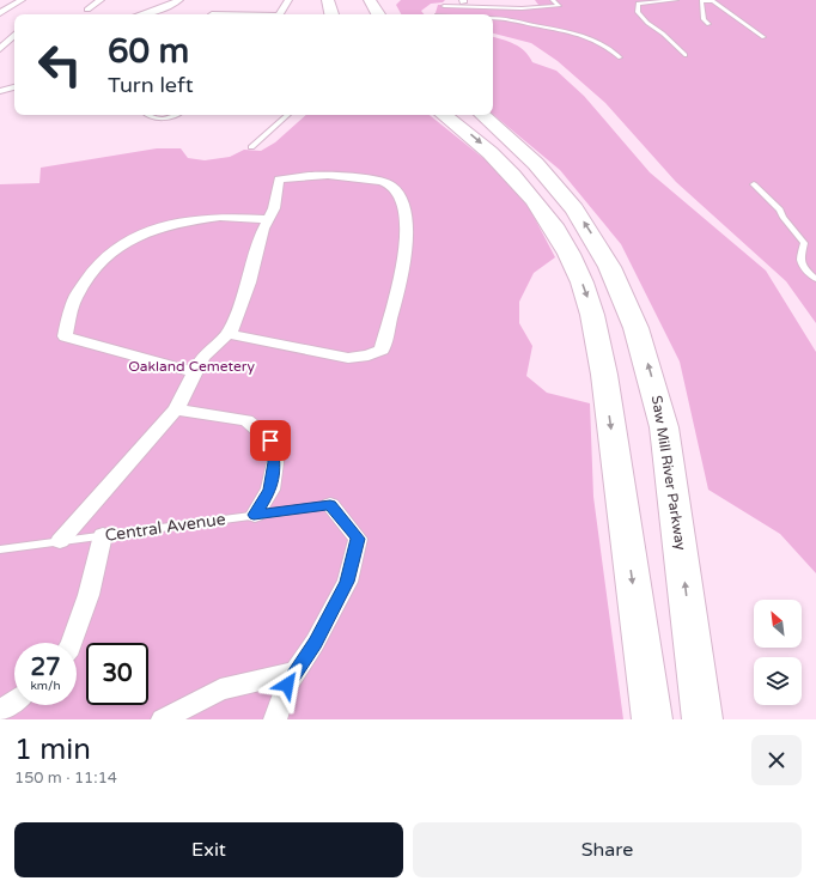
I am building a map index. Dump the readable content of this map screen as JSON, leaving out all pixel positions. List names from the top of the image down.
{
  "streets": {
    "highway": ["Saw Mill River Parkway"],
    "lane": ["Central Avenue"]
  },
  "parks": ["Oakland Cemetery"],
  "north": "top left",
  "page": {
    "turn": ["60 m", "Turn left"],
    "speed": "27 km/h",
    "limit": "30",
    "heading": ["1 min", "150 m · 11:14"],
    "buttons": ["Exit", "Share"]
  }
}
